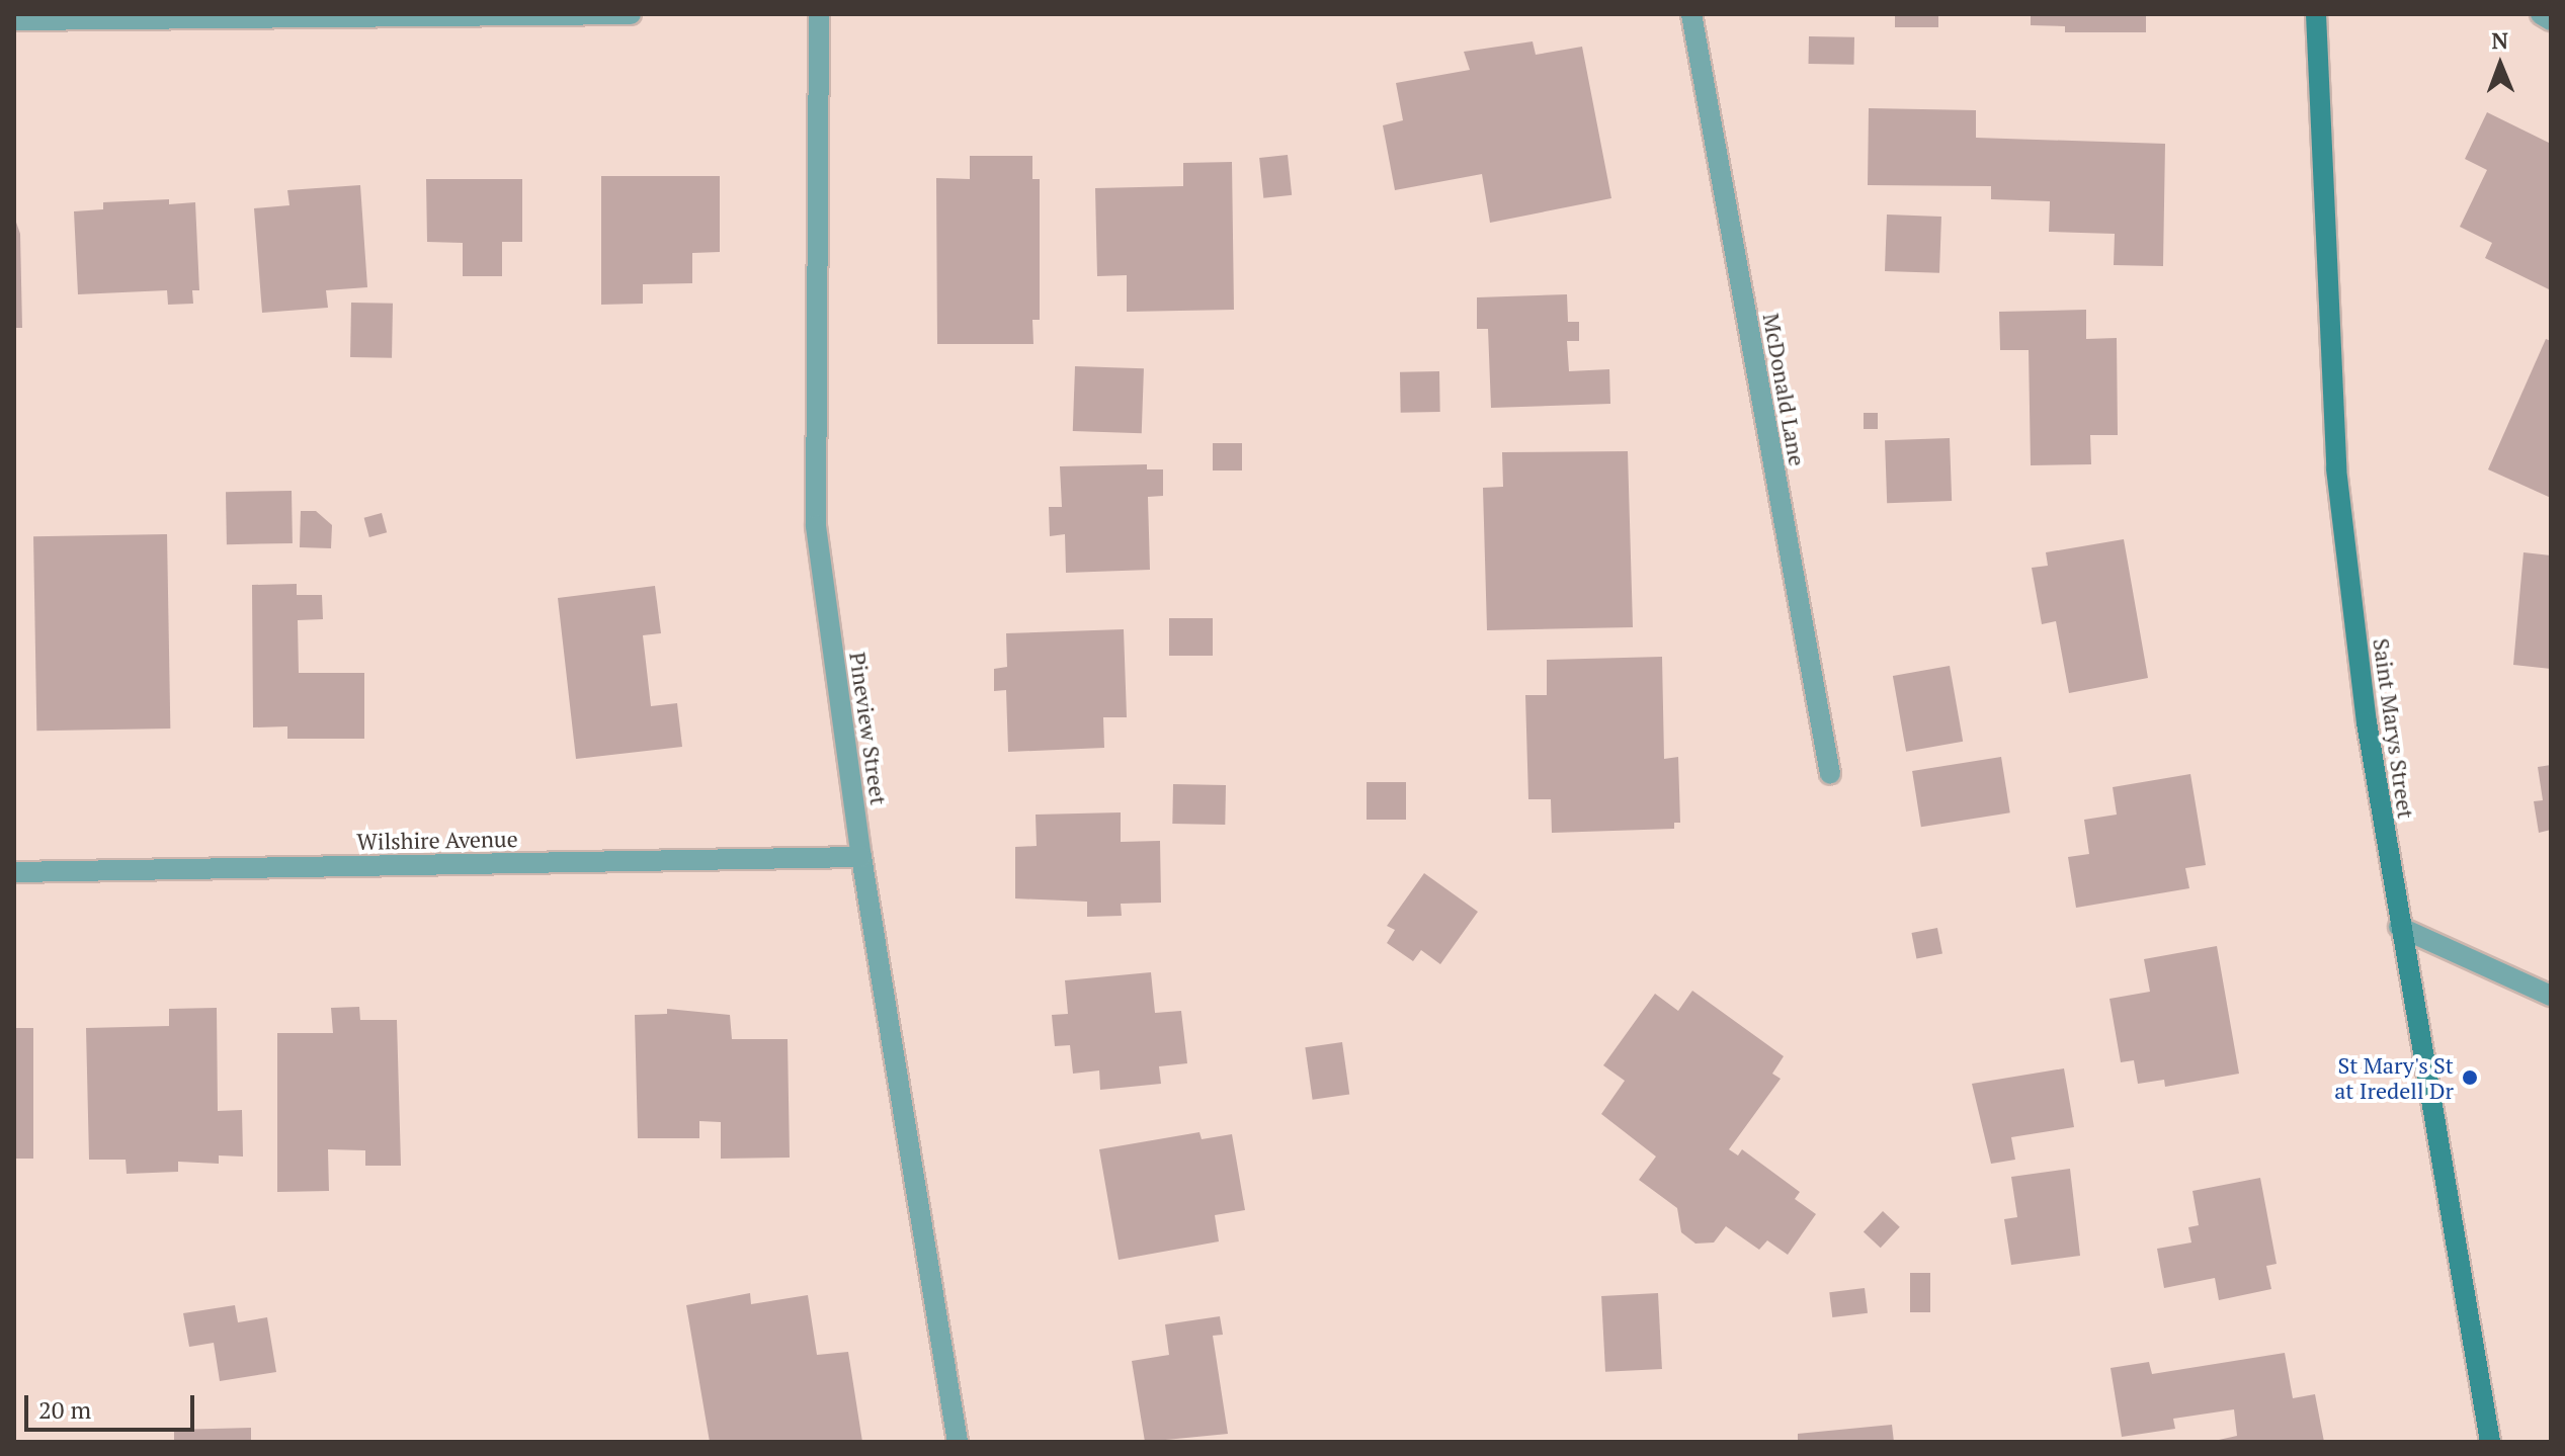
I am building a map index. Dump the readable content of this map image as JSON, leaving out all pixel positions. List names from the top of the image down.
{
  "streets": {
    "main road": ["Saint Marys Street"],
    "street": ["McDonald Lane", "Pineview Street", "Wilshire Avenue"]
  },
  "crossings": [
    ["Pineview Street", "Wilshire Avenue"]
  ],
  "places": ["St Mary's St at Iredell Dr"],
  "scale_bar": "20 m",
  "north": "top"
}
